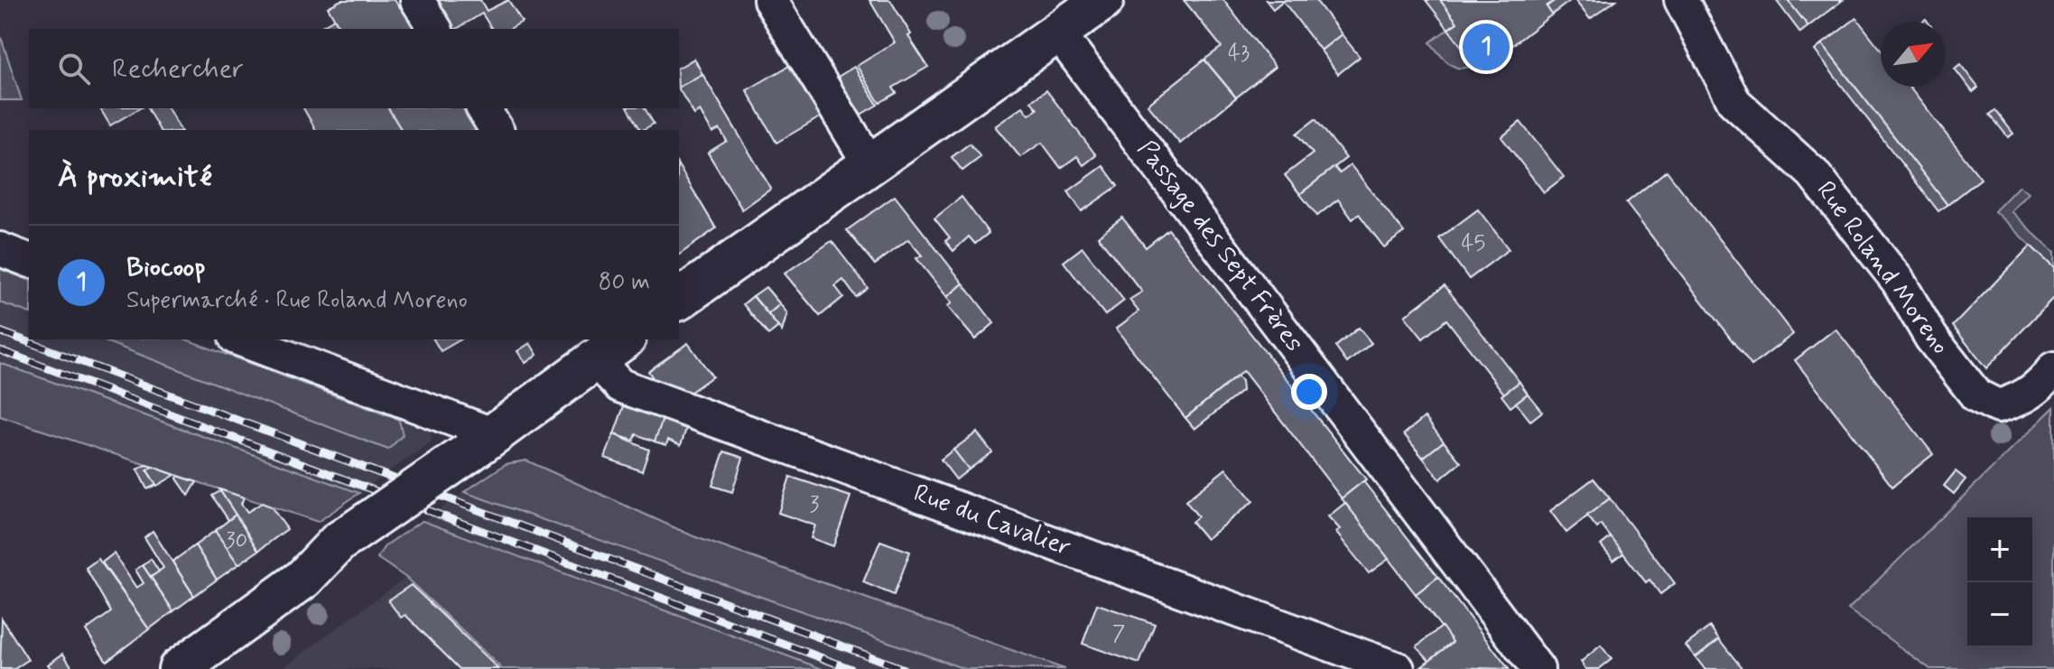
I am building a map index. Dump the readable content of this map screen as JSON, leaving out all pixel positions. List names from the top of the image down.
{
  "streets": {
    "street": ["Passage des Sept Frères", "Rue Roland Moreno", "Rue du Cavalier"]
  },
  "house_numbers": [
    "43",
    "45",
    "3",
    "30",
    "7"
  ],
  "north": "top right",
  "page": {
    "pins": "1",
    "search": "Rechercher",
    "heading": "À proximité",
    "list": [
      {
        "mark": "1",
        "name": "Biocoop",
        "note": "Supermarché · Rue Roland Moreno",
        "value": "80 m"
      }
    ],
    "map_buttons": ["+", "−"]
  }
}
